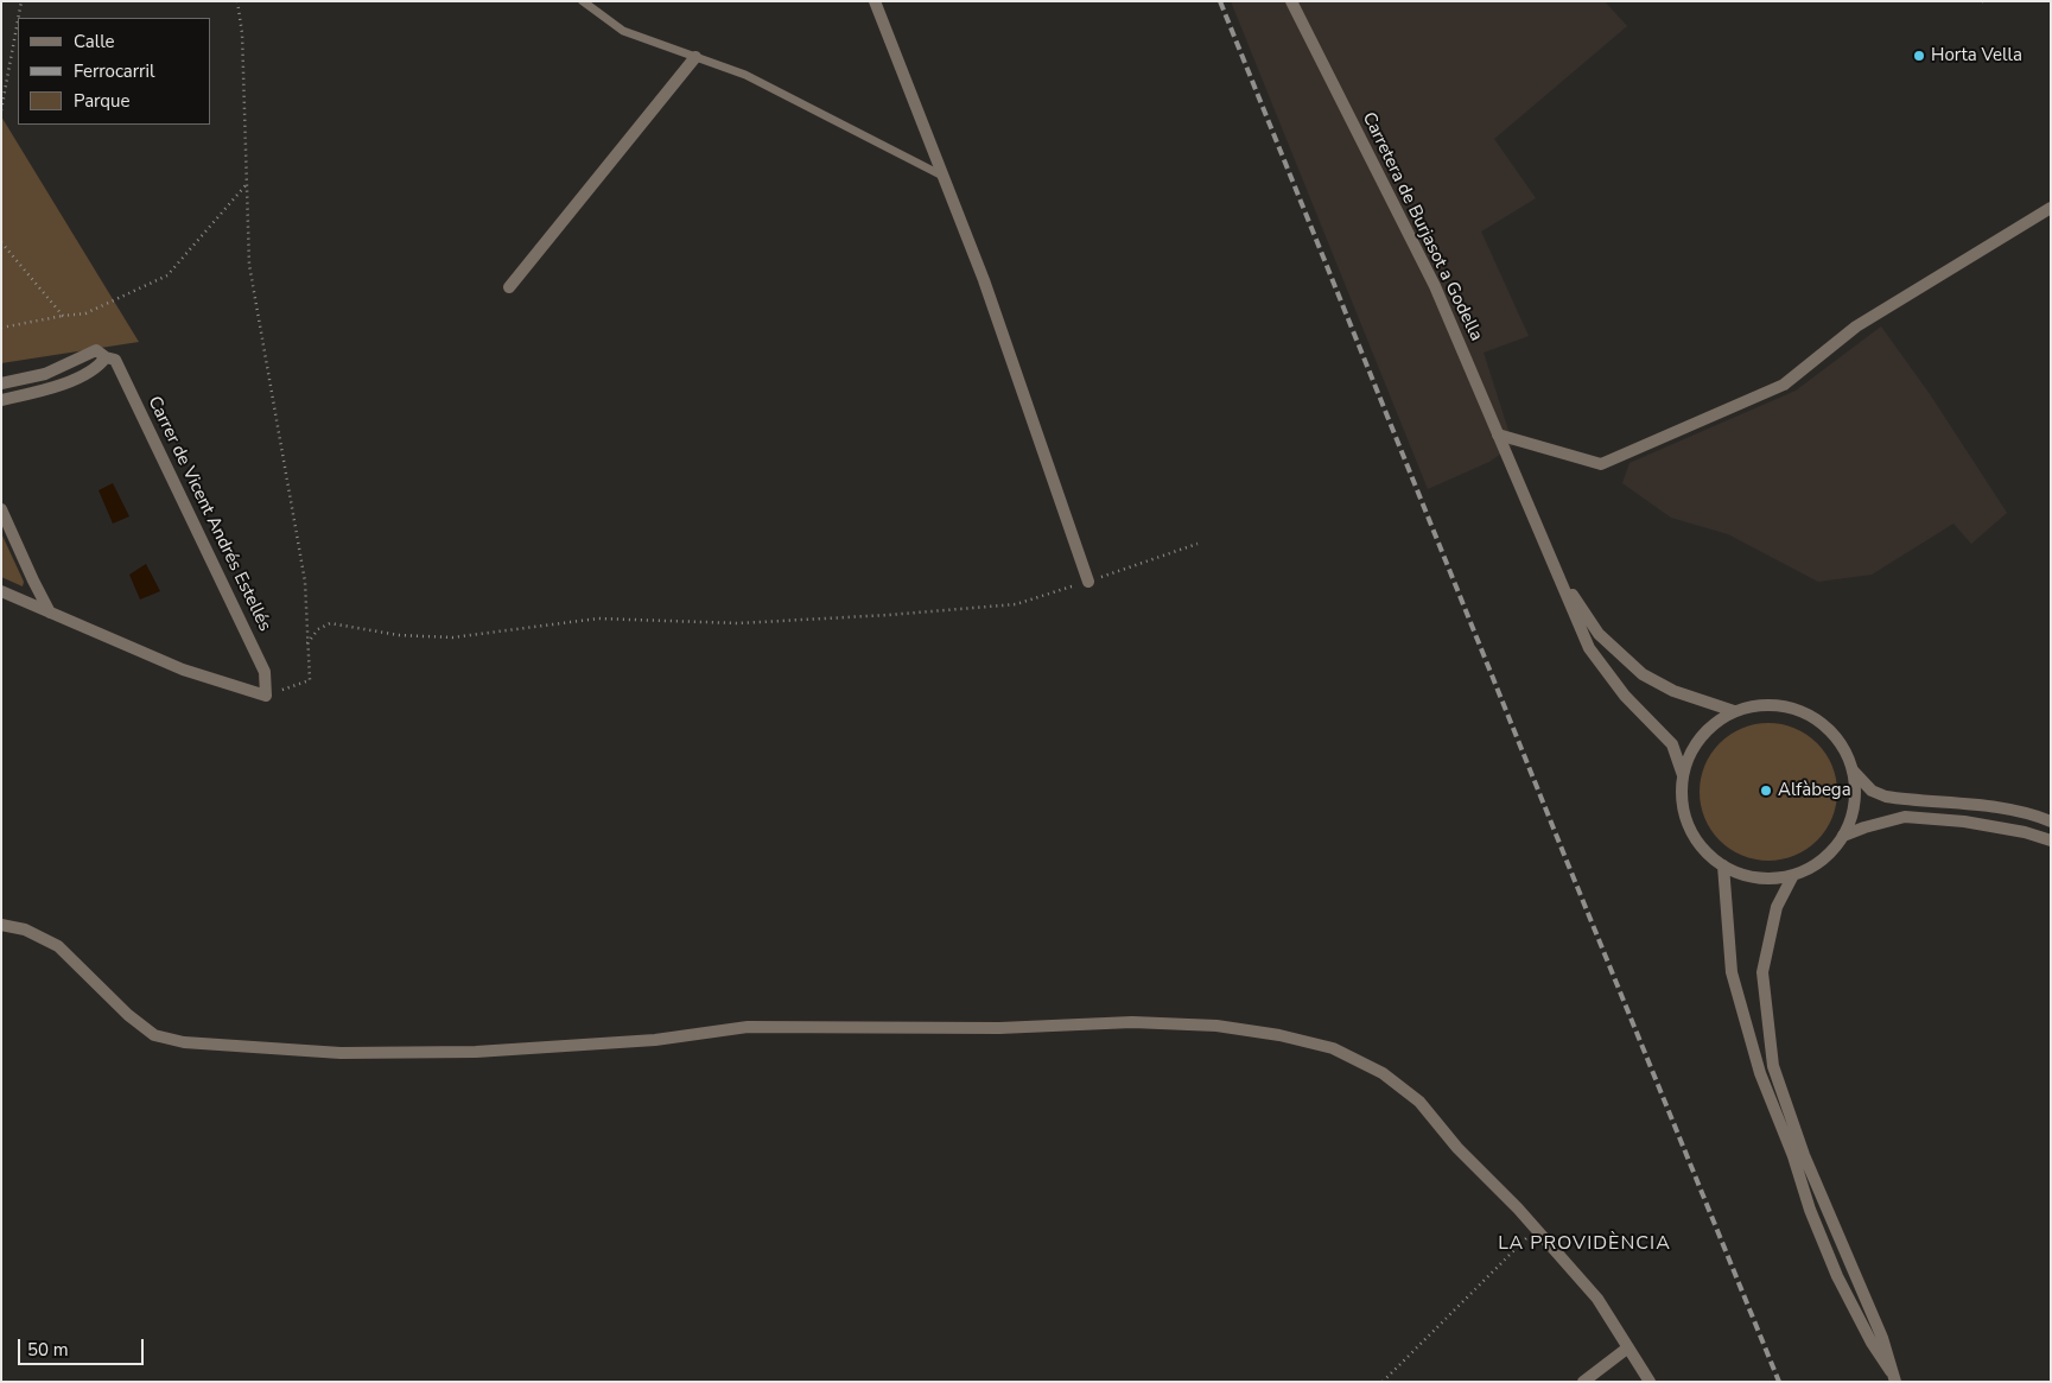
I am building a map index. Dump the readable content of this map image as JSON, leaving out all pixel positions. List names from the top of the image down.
{
  "streets": {
    "street": ["Carretera de Burjasot a Godella", "Carrer de Vicent Andrés Estellés"]
  },
  "districts": ["LA PROVIDÈNCIA"],
  "places": ["Horta Vella", "Alfàbega"],
  "legend": ["Calle", "Ferrocarril", "Parque"],
  "scale_bar": "50 m"
}
